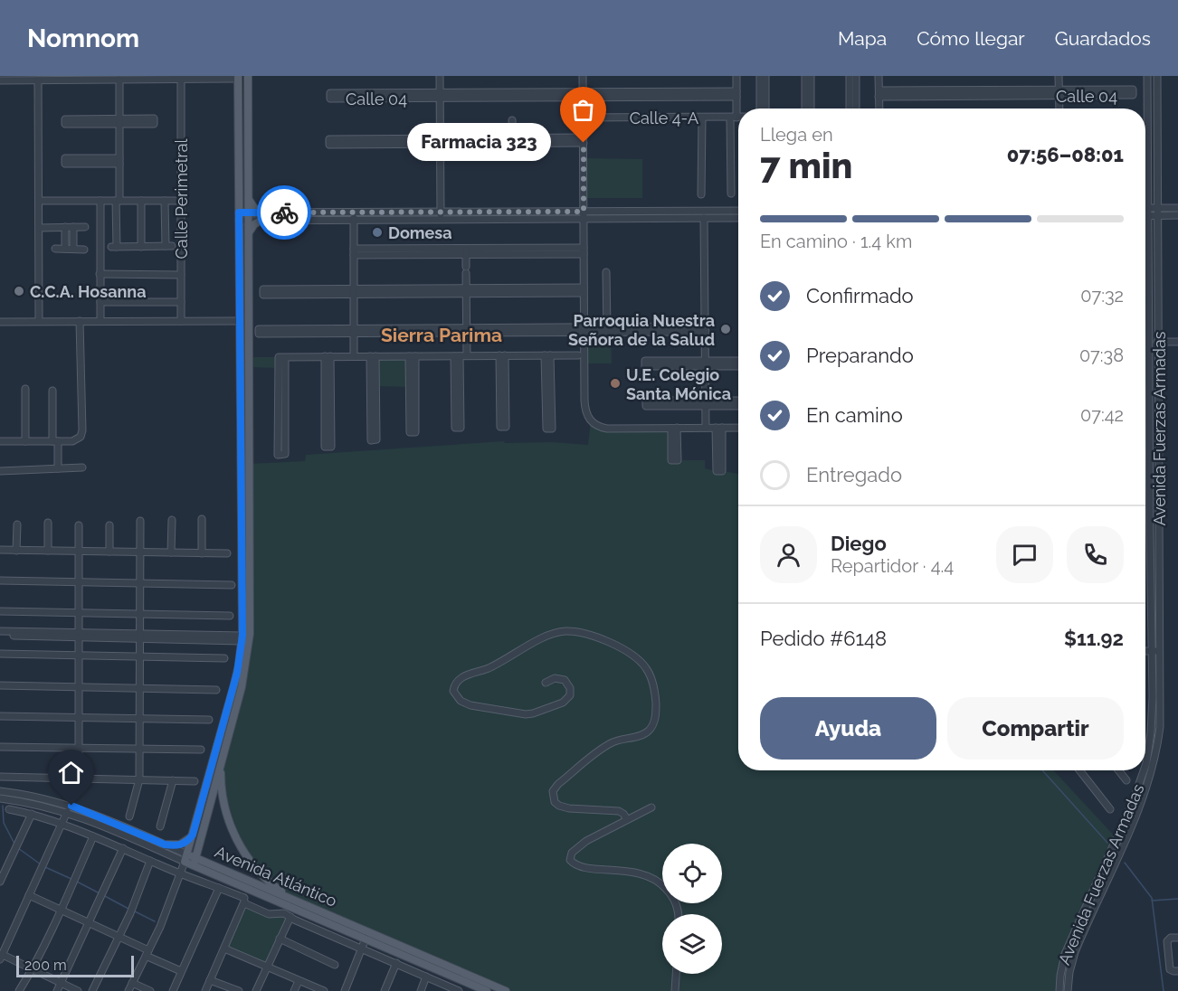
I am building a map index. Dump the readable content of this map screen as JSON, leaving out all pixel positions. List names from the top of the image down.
{
  "streets": {
    "main road": ["Avenida Atlántico"],
    "street": [
      "Calle 04",
      "Calle 4-A",
      "Calle Perimetral",
      "Avenida Fuerzas Armadas"
    ]
  },
  "districts": ["Sierra Parima"],
  "places": [
    "Farmacia 323",
    "Domesa",
    "C.C.A. Hosanna",
    "Parroquia Nuestra Señora de la Salud",
    "U.E. Colegio Santa Mónica"
  ],
  "scale_bar": "200 m",
  "page": {
    "header": "Nomnom",
    "nav": ["Mapa", "Cómo llegar", "Guardados"],
    "heading": ["7 min", "Llega en", "07:56–08:01"],
    "panel": [
      "Diego",
      "Repartidor · 4.4",
      "Pedido #6148",
      "$11.92"
    ],
    "bubble": "Farmacia 323",
    "bar": "En camino · 1.4 km",
    "list": [
      ["Confirmado", "07:32"],
      ["Preparando", "07:38"],
      ["En camino", "07:42"],
      "Entregado"
    ],
    "buttons": ["Ayuda", "Compartir"],
    "scale": "200 m"
  }
}
